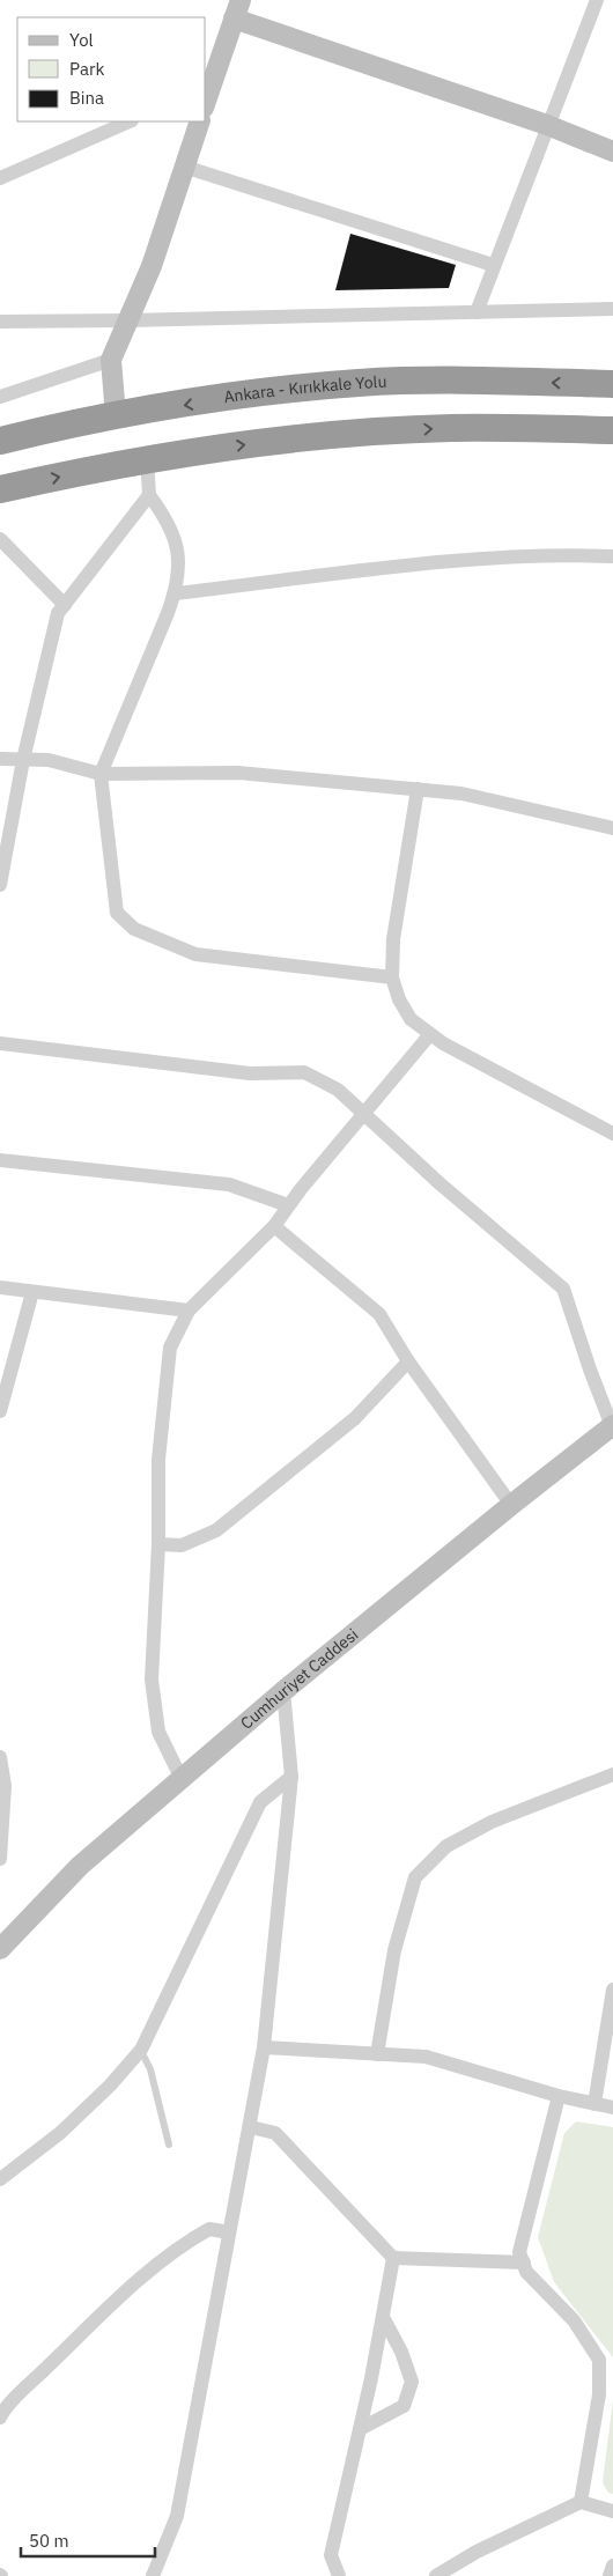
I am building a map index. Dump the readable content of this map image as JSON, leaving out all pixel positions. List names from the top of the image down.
{
  "streets": {
    "highway": ["Ankara - Kırıkkale Yolu"],
    "street": ["Cumhuriyet Caddesi"]
  },
  "legend": ["Yol", "Park", "Bina"],
  "scale_bar": "50 m"
}
